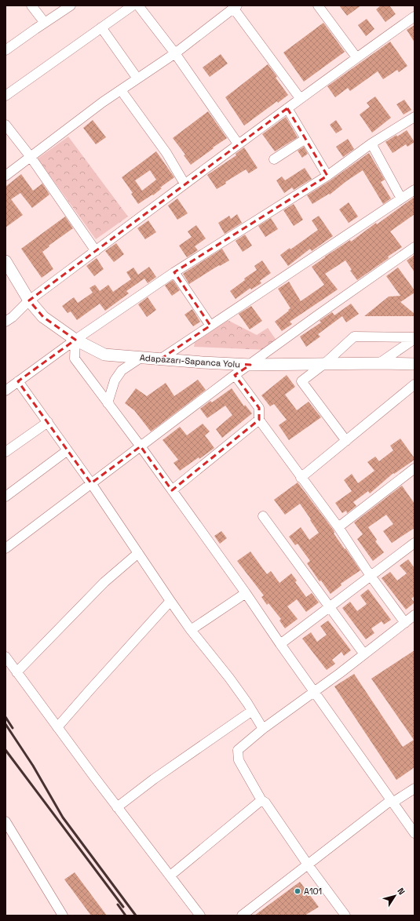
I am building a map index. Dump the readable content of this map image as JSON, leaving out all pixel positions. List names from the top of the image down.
{
  "streets": {
    "main road": ["Adapazarı-Sapanca Yolu"]
  },
  "places": ["A101"],
  "north": "top right"
}
